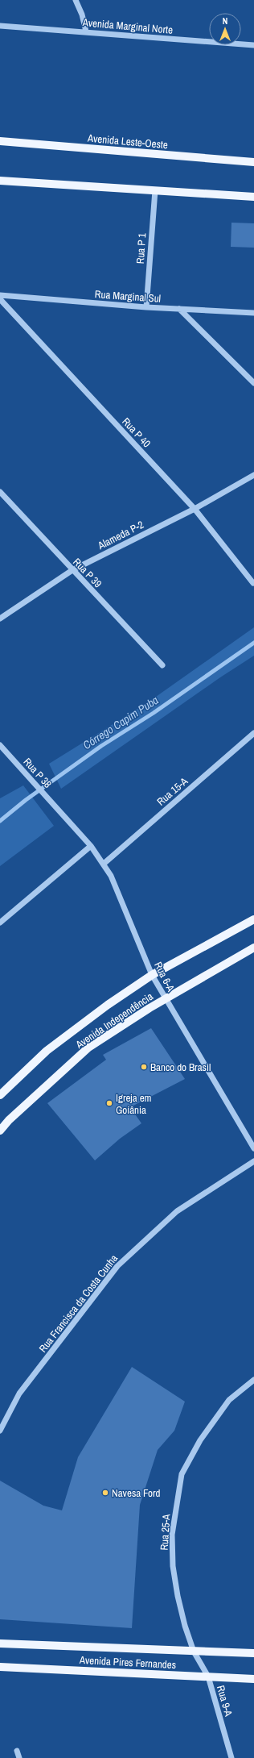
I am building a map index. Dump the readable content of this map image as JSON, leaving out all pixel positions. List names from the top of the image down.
{
  "streets": {
    "main road": ["Avenida Leste-Oeste", "Avenida Independência", "Avenida Pires Fernandes"],
    "street": [
      "Avenida Marginal Norte",
      "Rua P 1",
      "Rua Marginal Sul",
      "Rua P 40",
      "Alameda P-2",
      "Rua P 39",
      "Rua P 38",
      "Rua 15-A",
      "Rua 6-A",
      "Rua Francisca da Costa Cunha",
      "Rua 25-A",
      "Rua 9-A"
    ]
  },
  "crossings": [
    ["Rua P 1", "Rua Marginal Sul"],
    ["Rua P 40", "Alameda P-2"],
    ["Alameda P-2", "Rua P 39"],
    ["Rua P 38", "Rua 6-A"],
    ["Rua 15-A", "Rua 6-A"],
    ["Rua 6-A", "Avenida Independência"],
    ["Rua 25-A", "Avenida Pires Fernandes"],
    ["Rua 25-A", "Rua 9-A"],
    ["Avenida Pires Fernandes", "Rua 9-A"]
  ],
  "water": ["Córrego Capim Puba"],
  "places": ["Banco do Brasil", "Igreja em Goiânia", "Navesa Ford"],
  "north": "top"
}
